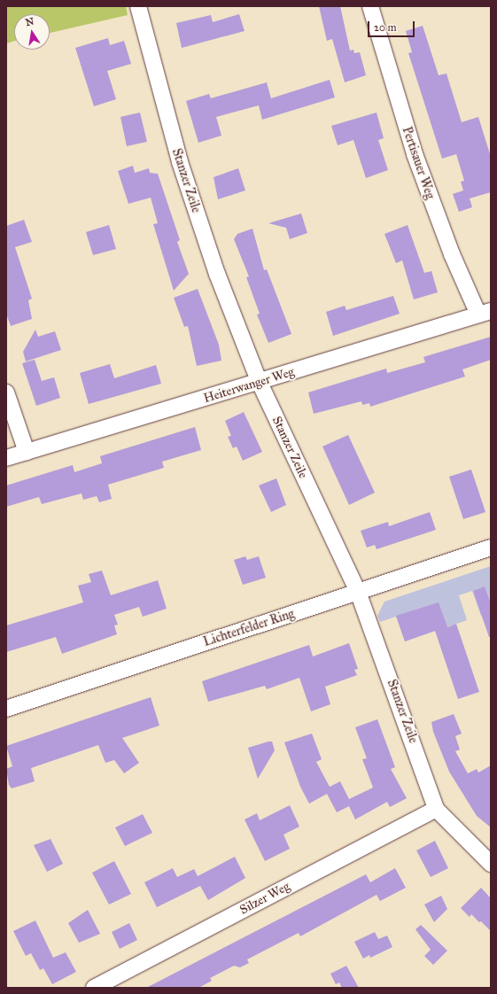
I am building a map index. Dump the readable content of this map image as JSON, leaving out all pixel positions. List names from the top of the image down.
{
  "streets": {
    "street": [
      "Pertisauer Weg",
      "Stanzer Zeile",
      "Heiterwanger Weg",
      "Lichterfelder Ring",
      "Silzer Weg"
    ]
  },
  "crossings": [
    ["Pertisauer Weg", "Heiterwanger Weg"],
    ["Stanzer Zeile", "Heiterwanger Weg"],
    ["Stanzer Zeile", "Lichterfelder Ring"],
    ["Stanzer Zeile", "Silzer Weg"]
  ],
  "scale_bar": "20 m",
  "north": "top"
}
